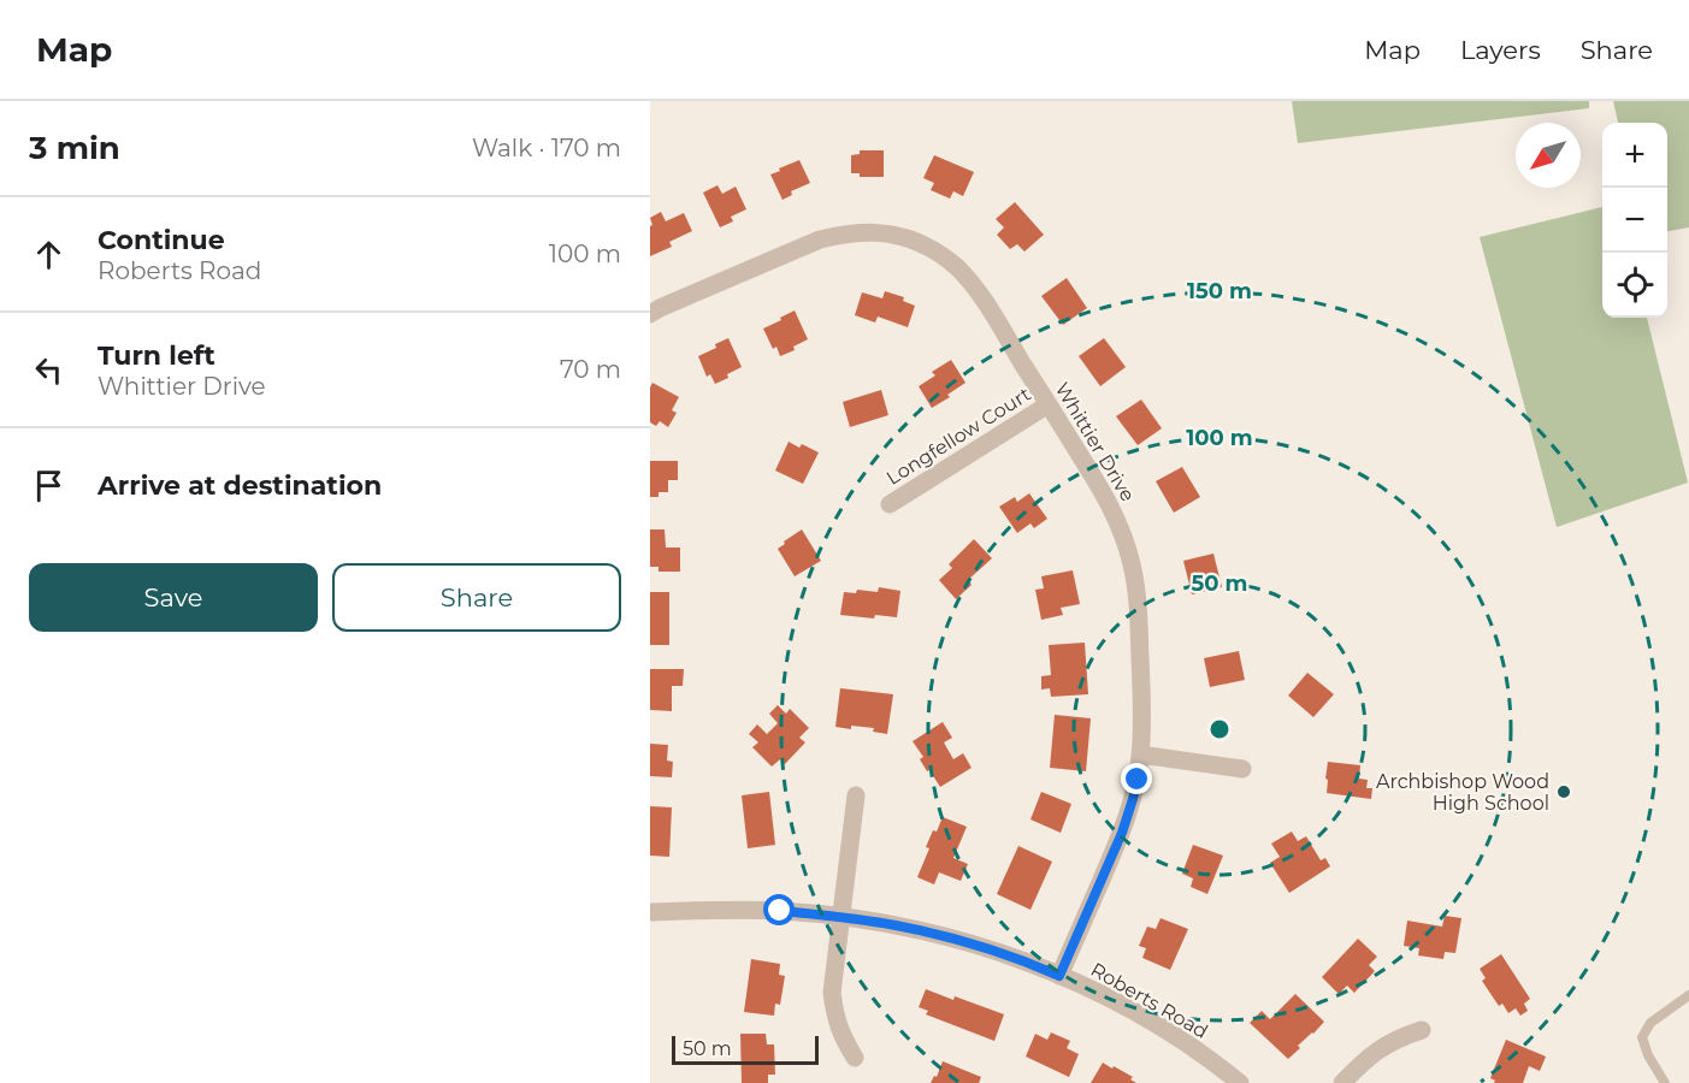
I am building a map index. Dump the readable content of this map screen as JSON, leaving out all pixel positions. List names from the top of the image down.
{
  "streets": {
    "street": ["Longfellow Court", "Whittier Drive", "Roberts Road"]
  },
  "crossings": [
    ["Longfellow Court", "Whittier Drive"],
    ["Whittier Drive", "Roberts Road"]
  ],
  "places": ["Archbishop Wood High School"],
  "scale_bar": "50 m",
  "north": "bottom left",
  "page": {
    "header": "Map",
    "nav": ["Map", "Layers", "Share"],
    "heading": ["3 min", "Walk · 170 m"],
    "map_buttons": ["+", "−"],
    "list": [
      ["Continue", "Roberts Road", "100 m"],
      ["Turn left", "Whittier Drive", "70 m"],
      "Arrive at destination"
    ],
    "buttons": ["Save", "Share"],
    "scale": "50 m"
  },
  "rings": ["150 m", "100 m", "50 m"]
}
